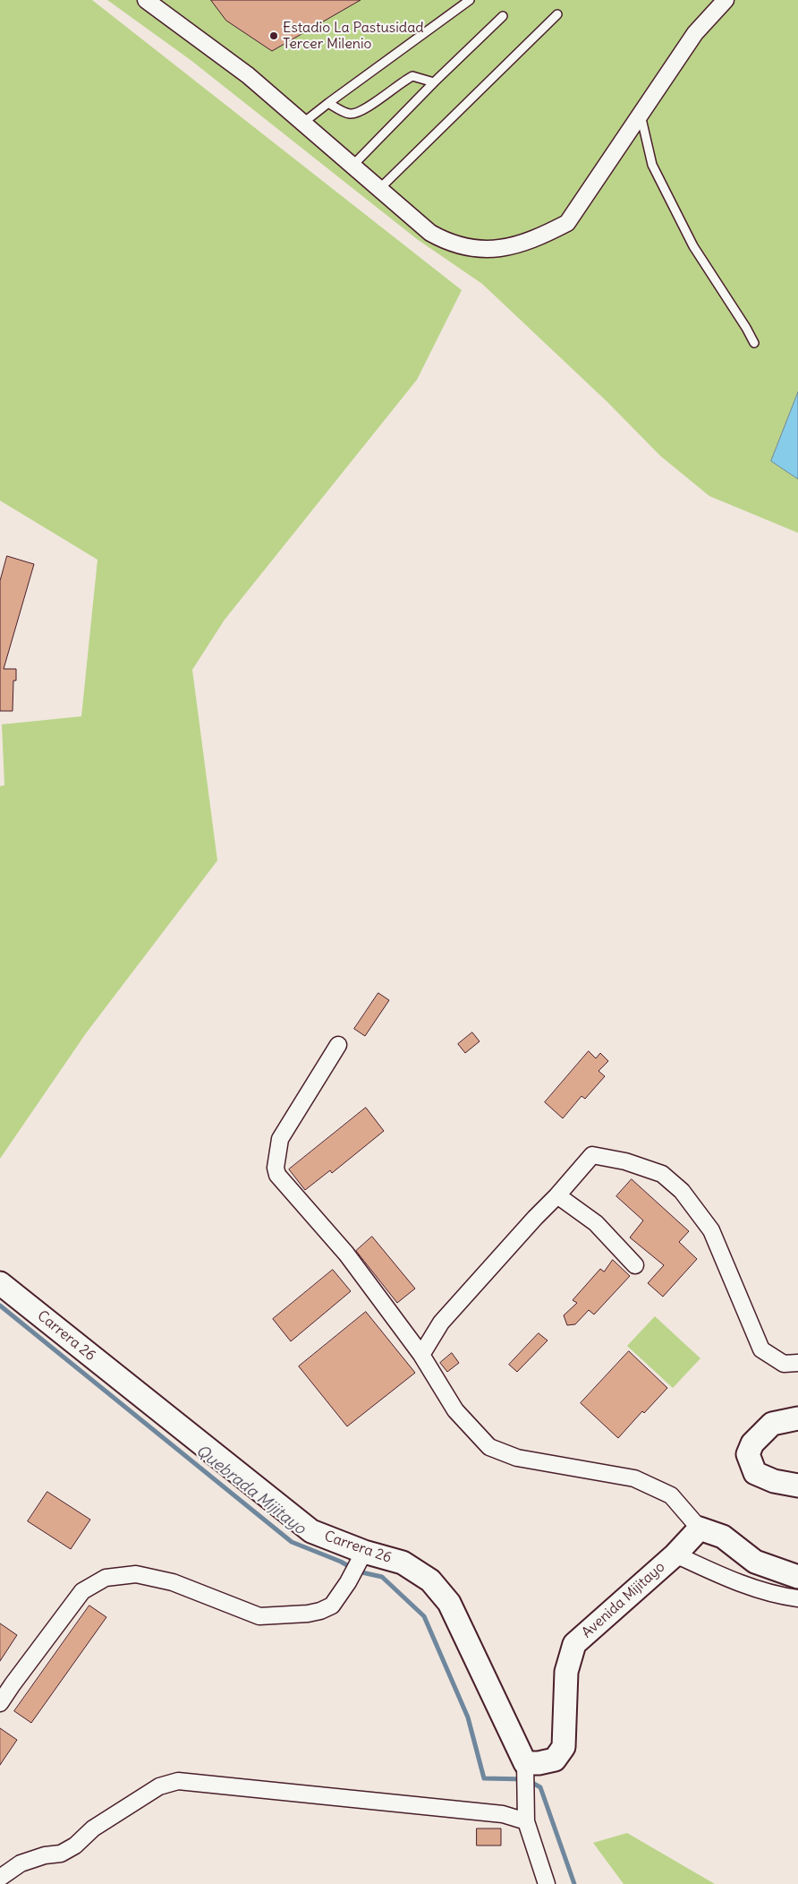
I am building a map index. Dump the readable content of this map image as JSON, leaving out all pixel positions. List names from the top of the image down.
{
  "streets": {
    "street": ["Carrera 26", "Avenida Mijitayo"]
  },
  "crossings": [
    ["Carrera 26", "Avenida Mijitayo"]
  ],
  "water": ["Quebrada Mijitayo"],
  "places": ["Estadio La Pastusidad Tercer Milenio"]
}
